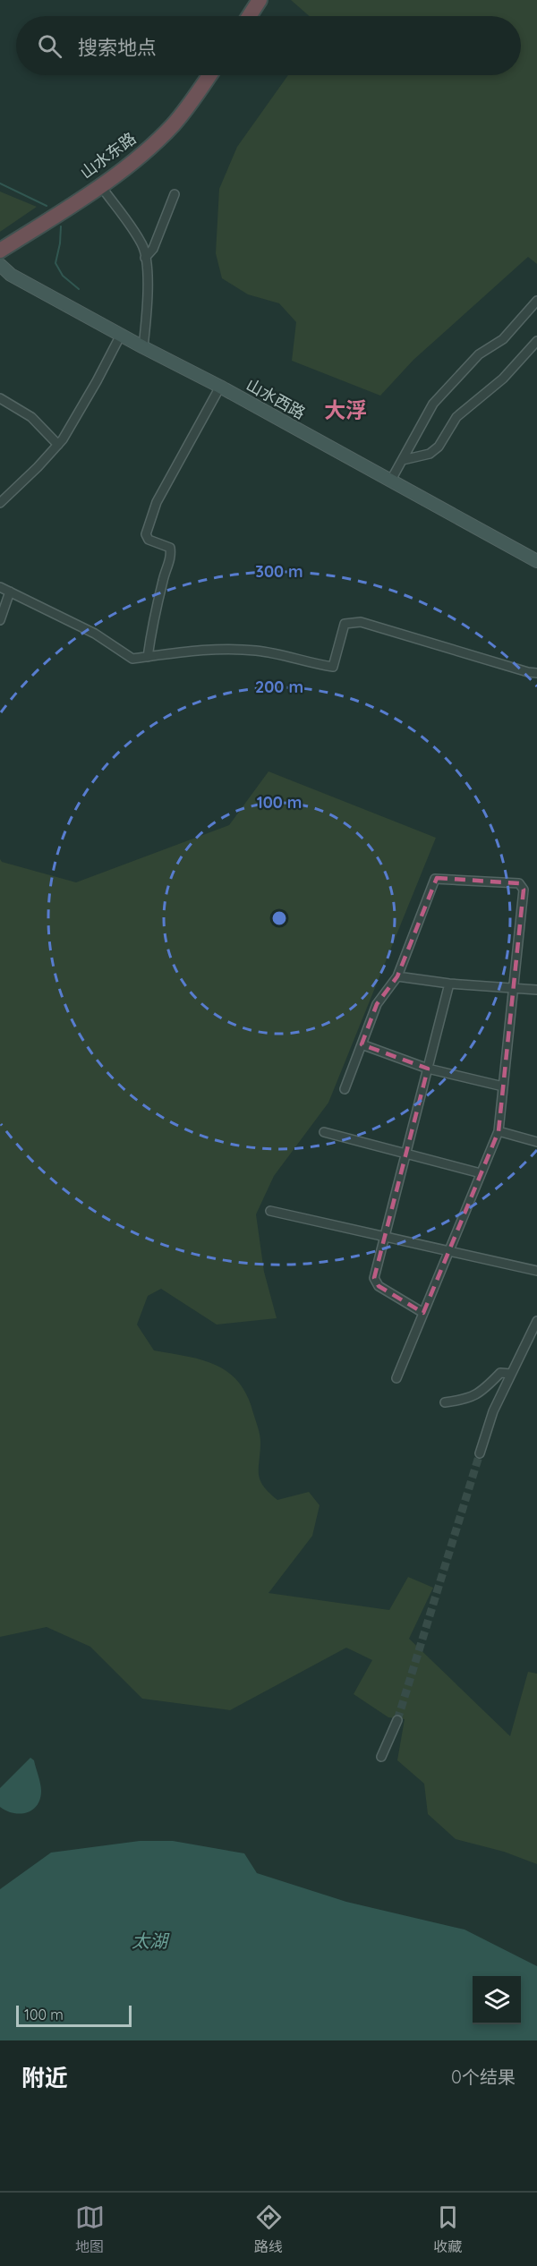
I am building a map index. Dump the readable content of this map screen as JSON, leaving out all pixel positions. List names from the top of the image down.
{
  "streets": {
    "highway": ["山水东路"],
    "street": ["山水西路"]
  },
  "districts": ["大浮"],
  "water": ["太湖"],
  "scale_bar": "100 m",
  "page": {
    "search": "搜索地点",
    "scale": "100 m",
    "heading": ["附近", "0个结果"],
    "nav": ["地图", "路线", "收藏"]
  },
  "rings": ["300 m", "200 m", "100 m"]
}
